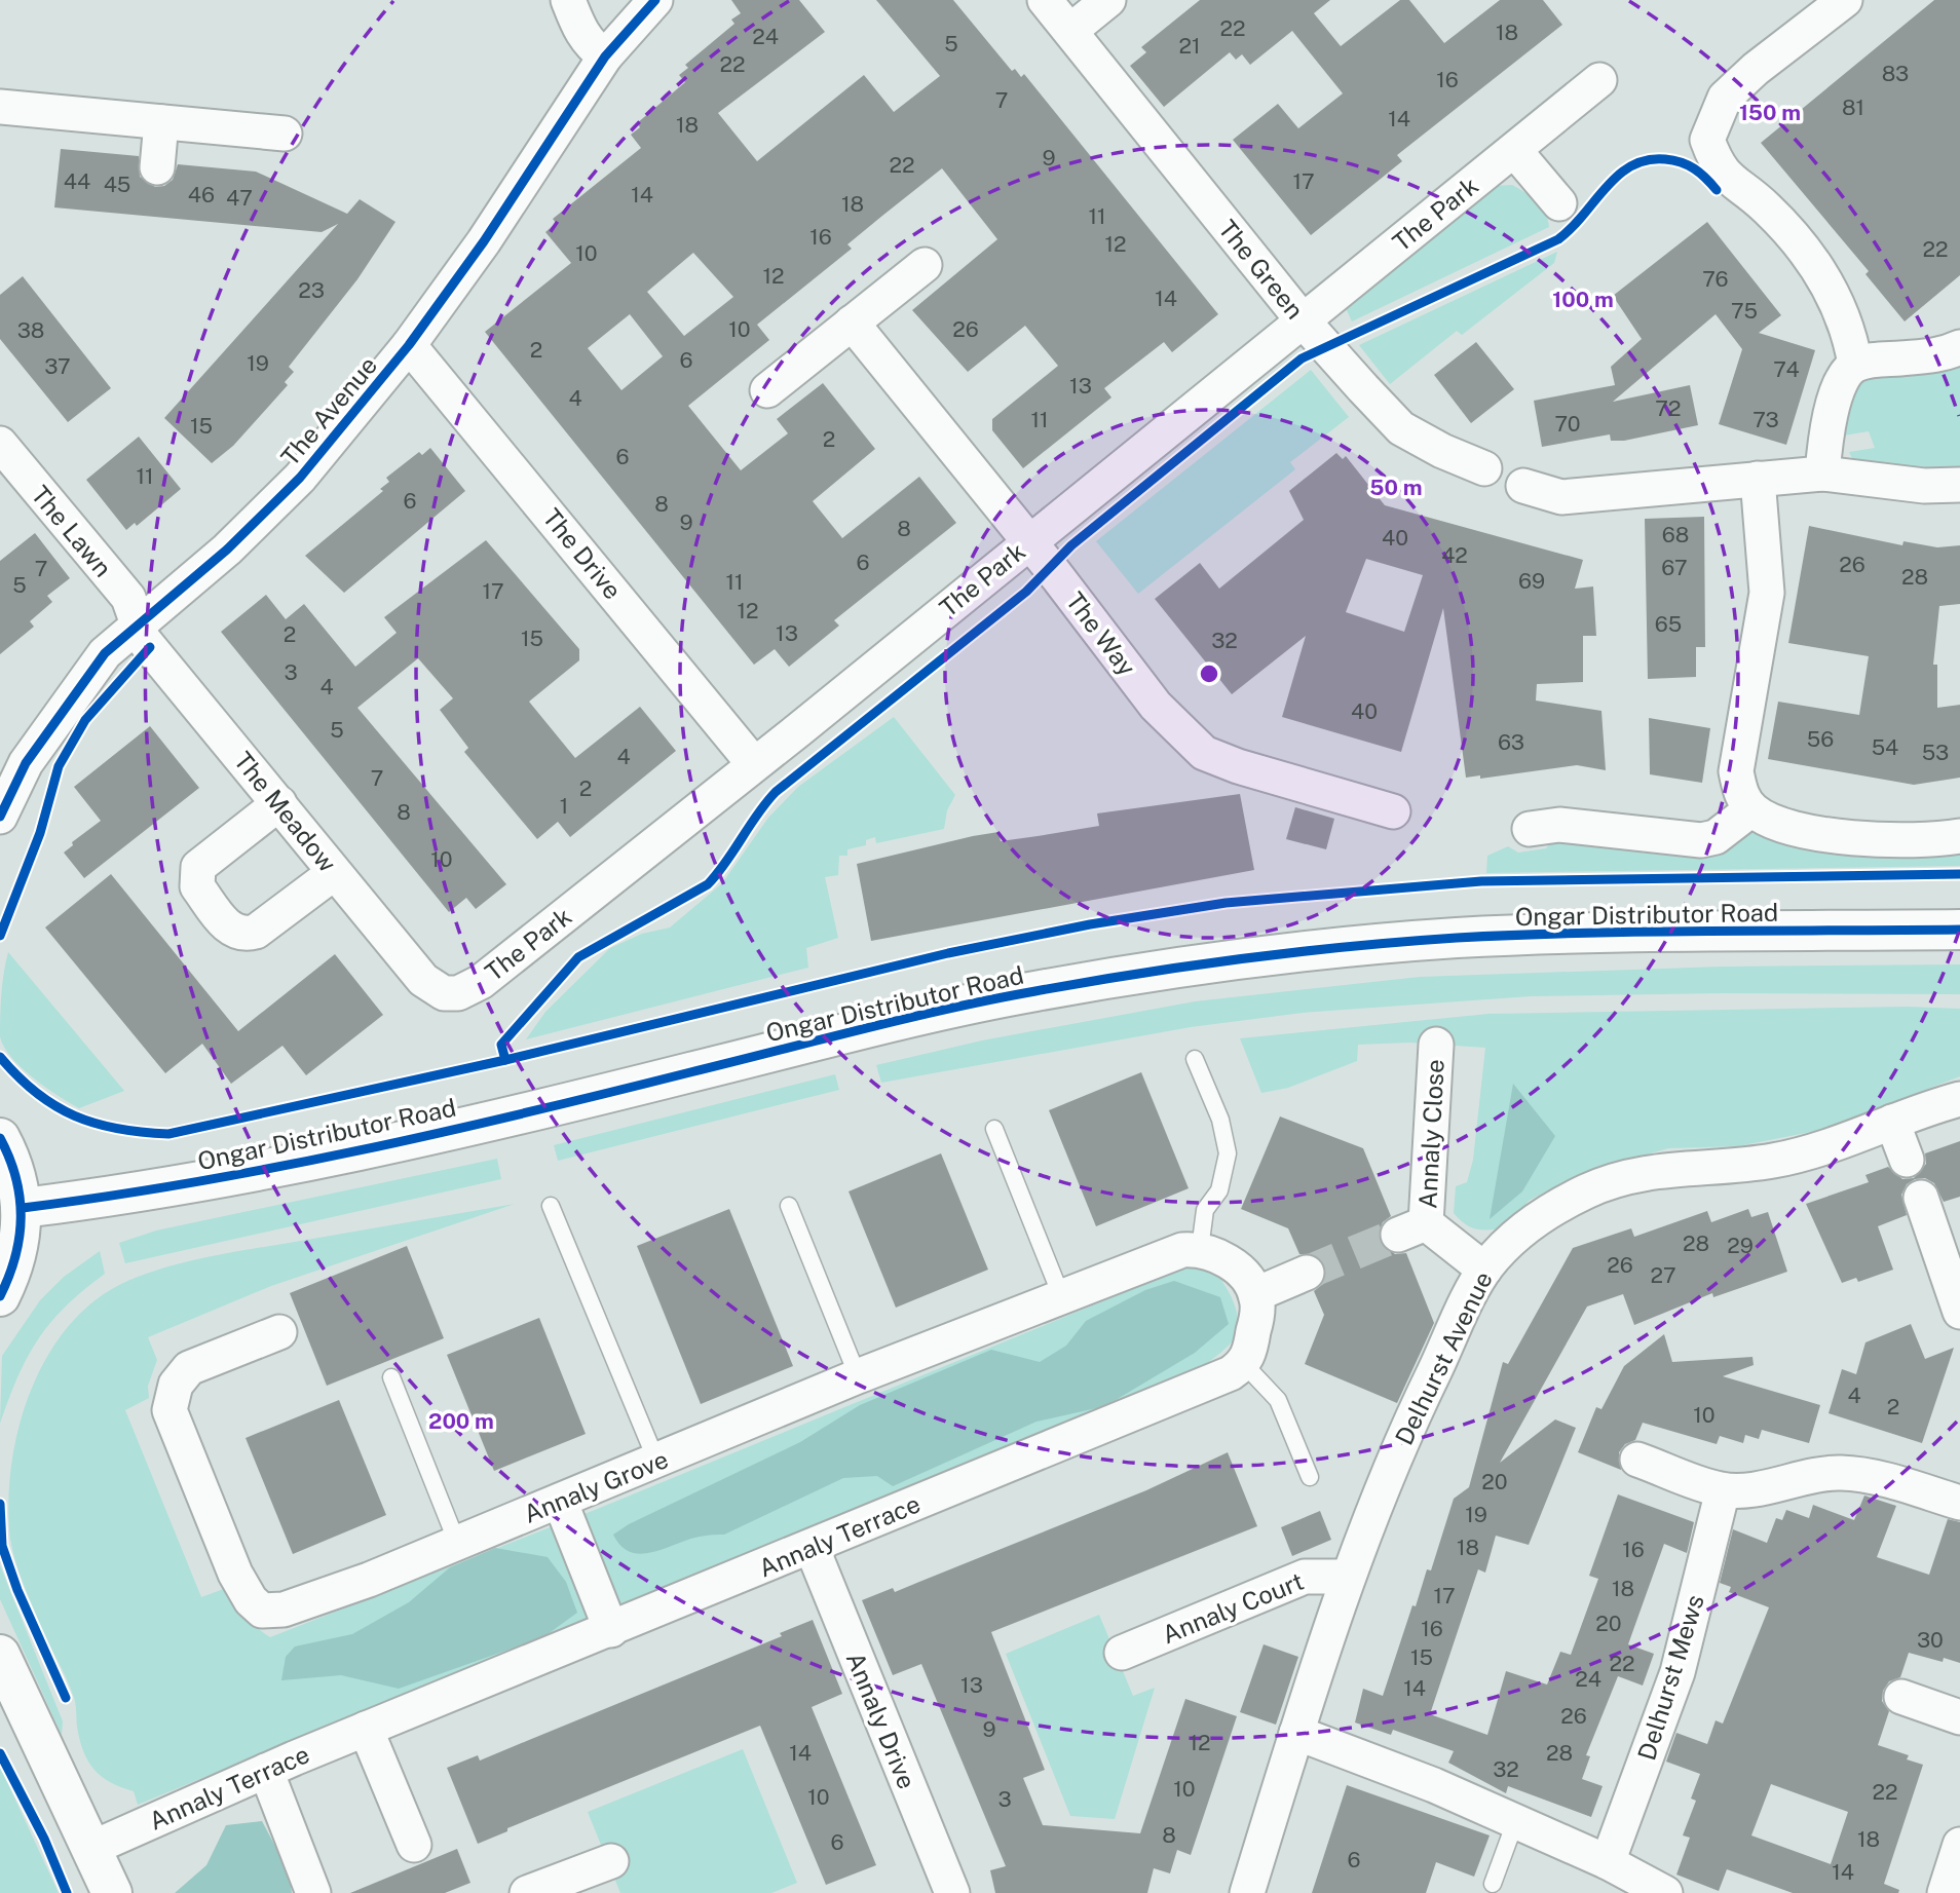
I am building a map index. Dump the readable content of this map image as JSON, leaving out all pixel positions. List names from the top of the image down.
{
  "streets": {
    "street": [
      "The Park",
      "The Green",
      "The Avenue",
      "The Lawn",
      "The Drive",
      "The Way",
      "The Meadow",
      "Ongar Distributor Road",
      "Annaly Close",
      "Delhurst Avenue",
      "Annaly Grove",
      "Annaly Terrace",
      "Annaly Court",
      "Delhurst Mews",
      "Annaly Drive"
    ]
  },
  "crossings": [
    ["The Park", "The Green"],
    ["The Park", "The Drive"],
    ["The Park", "The Way"],
    ["The Park", "The Meadow"],
    ["The Avenue", "The Lawn"],
    ["The Avenue", "The Drive"],
    ["The Avenue", "The Meadow"],
    ["The Lawn", "The Meadow"],
    ["Annaly Close", "Delhurst Avenue"],
    ["Delhurst Avenue", "Annaly Court"],
    ["Annaly Terrace", "Annaly Drive"]
  ],
  "house_numbers": [
    "22",
    "18",
    "24",
    "5",
    "21",
    "22",
    "83",
    "16",
    "7",
    "81",
    "14",
    "18",
    "9",
    "22",
    "44",
    "17",
    "45",
    "46",
    "14",
    "47",
    "18",
    "11",
    "16",
    "12",
    "22",
    "10",
    "12",
    "76",
    "23",
    "14",
    "75",
    "10",
    "26",
    "38",
    "2",
    "6",
    "19",
    "37",
    "74",
    "13",
    "4",
    "72",
    "11",
    "73",
    "70",
    "15",
    "2",
    "6",
    "11",
    "6",
    "8",
    "9",
    "8",
    "68",
    "40",
    "42",
    "6",
    "26",
    "67",
    "7",
    "28",
    "69",
    "11",
    "5",
    "17",
    "12",
    "65",
    "13",
    "2",
    "15",
    "32",
    "3",
    "4",
    "40",
    "5",
    "56",
    "63",
    "54",
    "53",
    "4",
    "7",
    "2",
    "1",
    "8",
    "10",
    "28",
    "29",
    "26",
    "27",
    "4",
    "2",
    "10",
    "20",
    "19",
    "18",
    "16",
    "18",
    "17",
    "20",
    "16",
    "30",
    "15",
    "22",
    "24",
    "13",
    "14",
    "26",
    "9",
    "12",
    "14",
    "28",
    "32",
    "10",
    "22",
    "10",
    "3",
    "8",
    "18",
    "6",
    "6",
    "14"
  ],
  "rings": [
    "150 m",
    "100 m",
    "50 m",
    "200 m"
  ]
}
